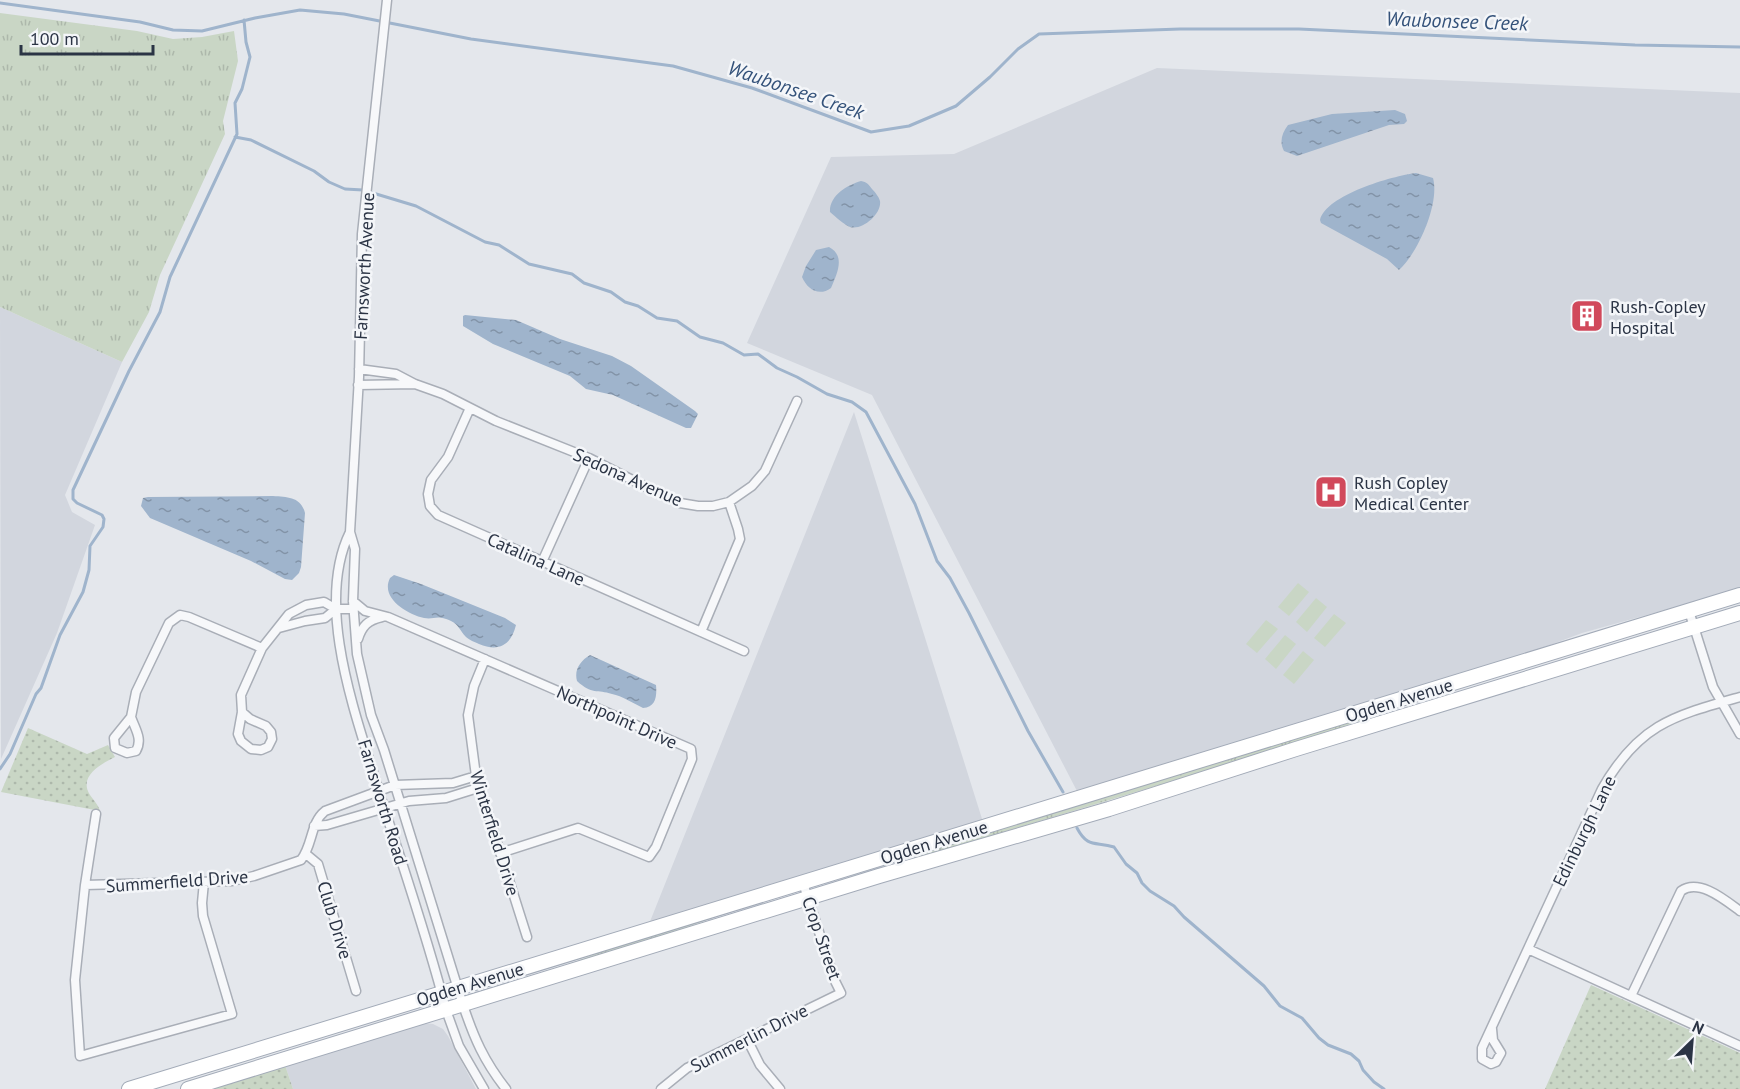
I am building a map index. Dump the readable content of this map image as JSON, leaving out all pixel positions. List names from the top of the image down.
{
  "streets": {
    "main road": ["Ogden Avenue"],
    "street": [
      "Farnsworth Avenue",
      "Sedona Avenue",
      "Catalina Lane",
      "Northpoint Drive",
      "Farnsworth Road",
      "Edinburgh Lane",
      "Winterfield Drive",
      "Summerfield Drive",
      "Club Drive",
      "Crop Street",
      "Summerlin Drive"
    ]
  },
  "crossings": [
    ["Farnsworth Avenue", "Sedona Avenue"],
    ["Farnsworth Avenue", "Northpoint Drive"],
    ["Farnsworth Avenue", "Farnsworth Road"],
    ["Sedona Avenue", "Catalina Lane"],
    ["Ogden Avenue", "Farnsworth Road"],
    ["Ogden Avenue", "Crop Street"],
    ["Northpoint Drive", "Farnsworth Road"],
    ["Northpoint Drive", "Winterfield Drive"],
    ["Summerfield Drive", "Club Drive"],
    ["Crop Street", "Summerlin Drive"]
  ],
  "water": ["Waubonsee Creek"],
  "places": {
    "building": ["Rush-Copley Hospital"],
    "hospital": ["Rush Copley Medical Center"]
  },
  "scale_bar": "100 m",
  "north": "top right"
}
